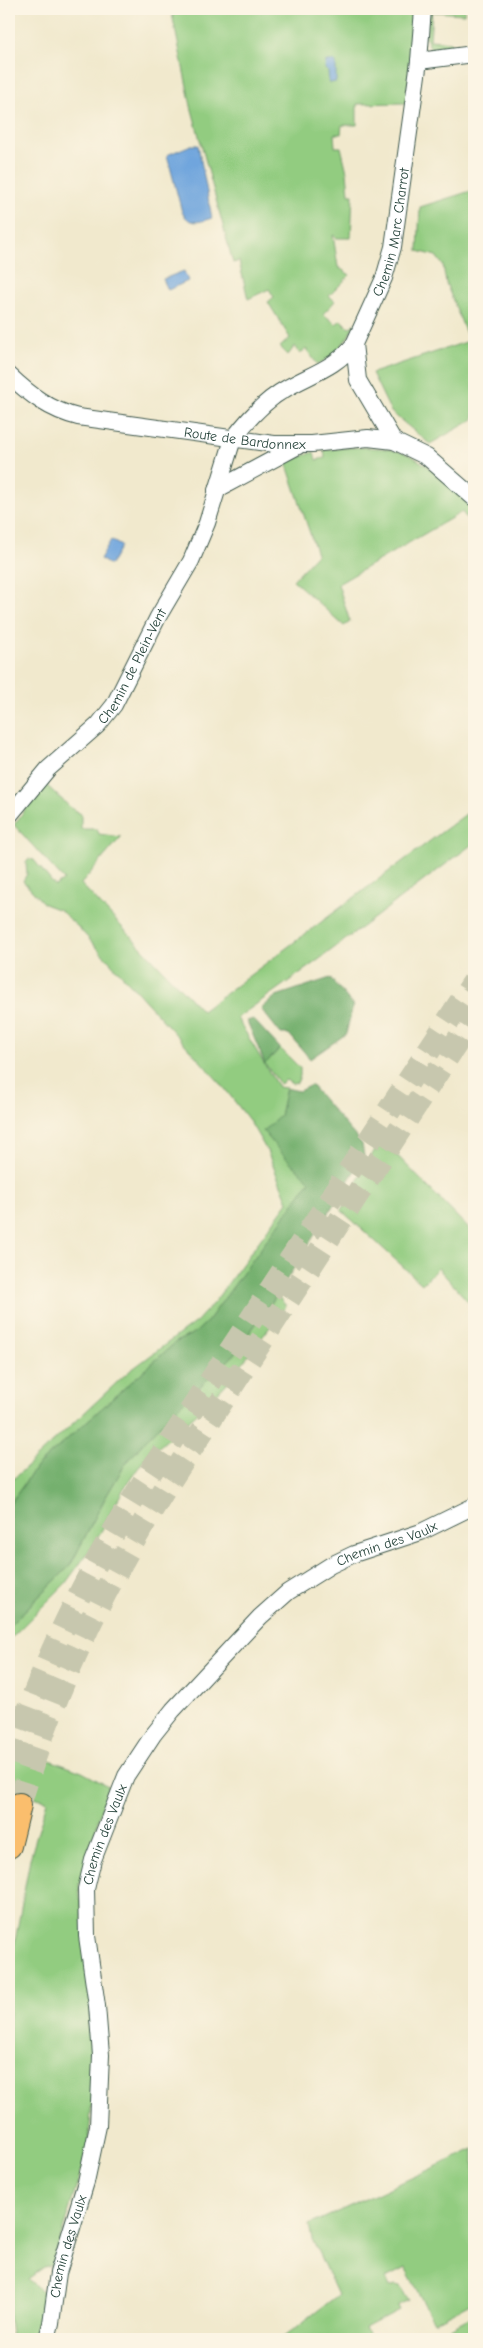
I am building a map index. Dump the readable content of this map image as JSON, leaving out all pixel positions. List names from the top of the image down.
{
  "streets": {
    "street": [
      "Chemin Marc Charrot",
      "Route de Bardonnex",
      "Chemin de Plein-Vent",
      "Chemin des Vaulx"
    ]
  },
  "crossings": [
    ["Chemin Marc Charrot", "Chemin de Plein-Vent"],
    ["Route de Bardonnex", "Chemin de Plein-Vent"]
  ]
}
